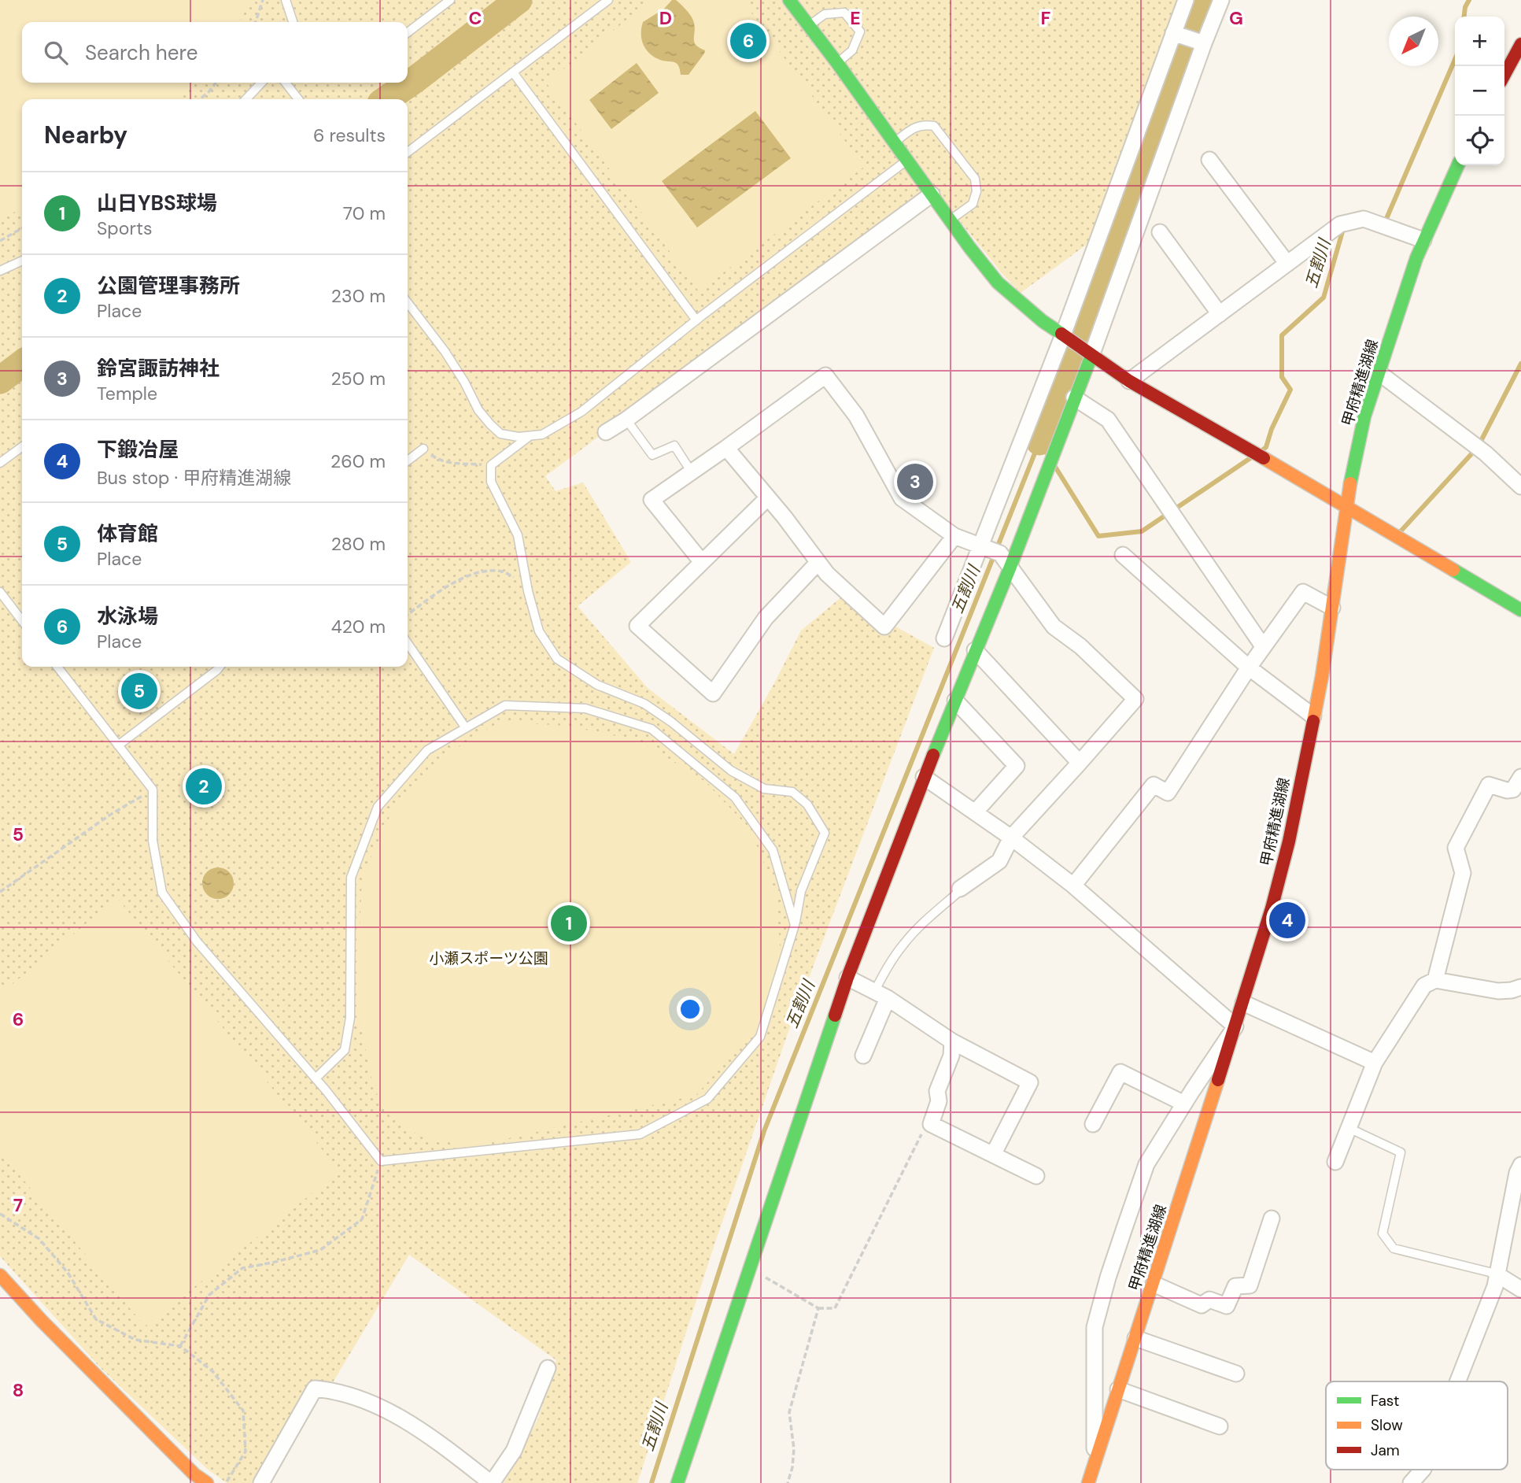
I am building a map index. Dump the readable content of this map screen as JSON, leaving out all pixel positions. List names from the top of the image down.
{
  "streets": {
    "street": ["甲府精進湖線"]
  },
  "water": ["五割川"],
  "parks": ["小瀬スポーツ公園"],
  "legend": ["Fast", "Slow", "Jam"],
  "north": "bottom left",
  "page": {
    "map_buttons": ["+", "−"],
    "pins": [
      "6",
      "3",
      "5",
      "2",
      "4",
      "1"
    ],
    "search": "Search here",
    "heading": ["Nearby", "6 results"],
    "list": [
      {
        "mark": "1",
        "name": "山日YBS球場",
        "note": "Sports",
        "value": "70 m"
      },
      {
        "mark": "2",
        "name": "公園管理事務所",
        "note": "Place",
        "value": "230 m"
      },
      {
        "mark": "3",
        "name": "鈴宮諏訪神社",
        "note": "Temple",
        "value": "250 m"
      },
      {
        "mark": "4",
        "name": "下鍛冶屋",
        "note": "Bus stop · 甲府精進湖線",
        "value": "260 m"
      },
      {
        "mark": "5",
        "name": "体育館",
        "note": "Place",
        "value": "280 m"
      },
      {
        "mark": "6",
        "name": "水泳場",
        "note": "Place",
        "value": "420 m"
      }
    ]
  },
  "grid": {
    "columns": [
      "C",
      "D",
      "E",
      "F",
      "G"
    ],
    "rows": [
      "5",
      "6",
      "7",
      "8"
    ]
  }
}
